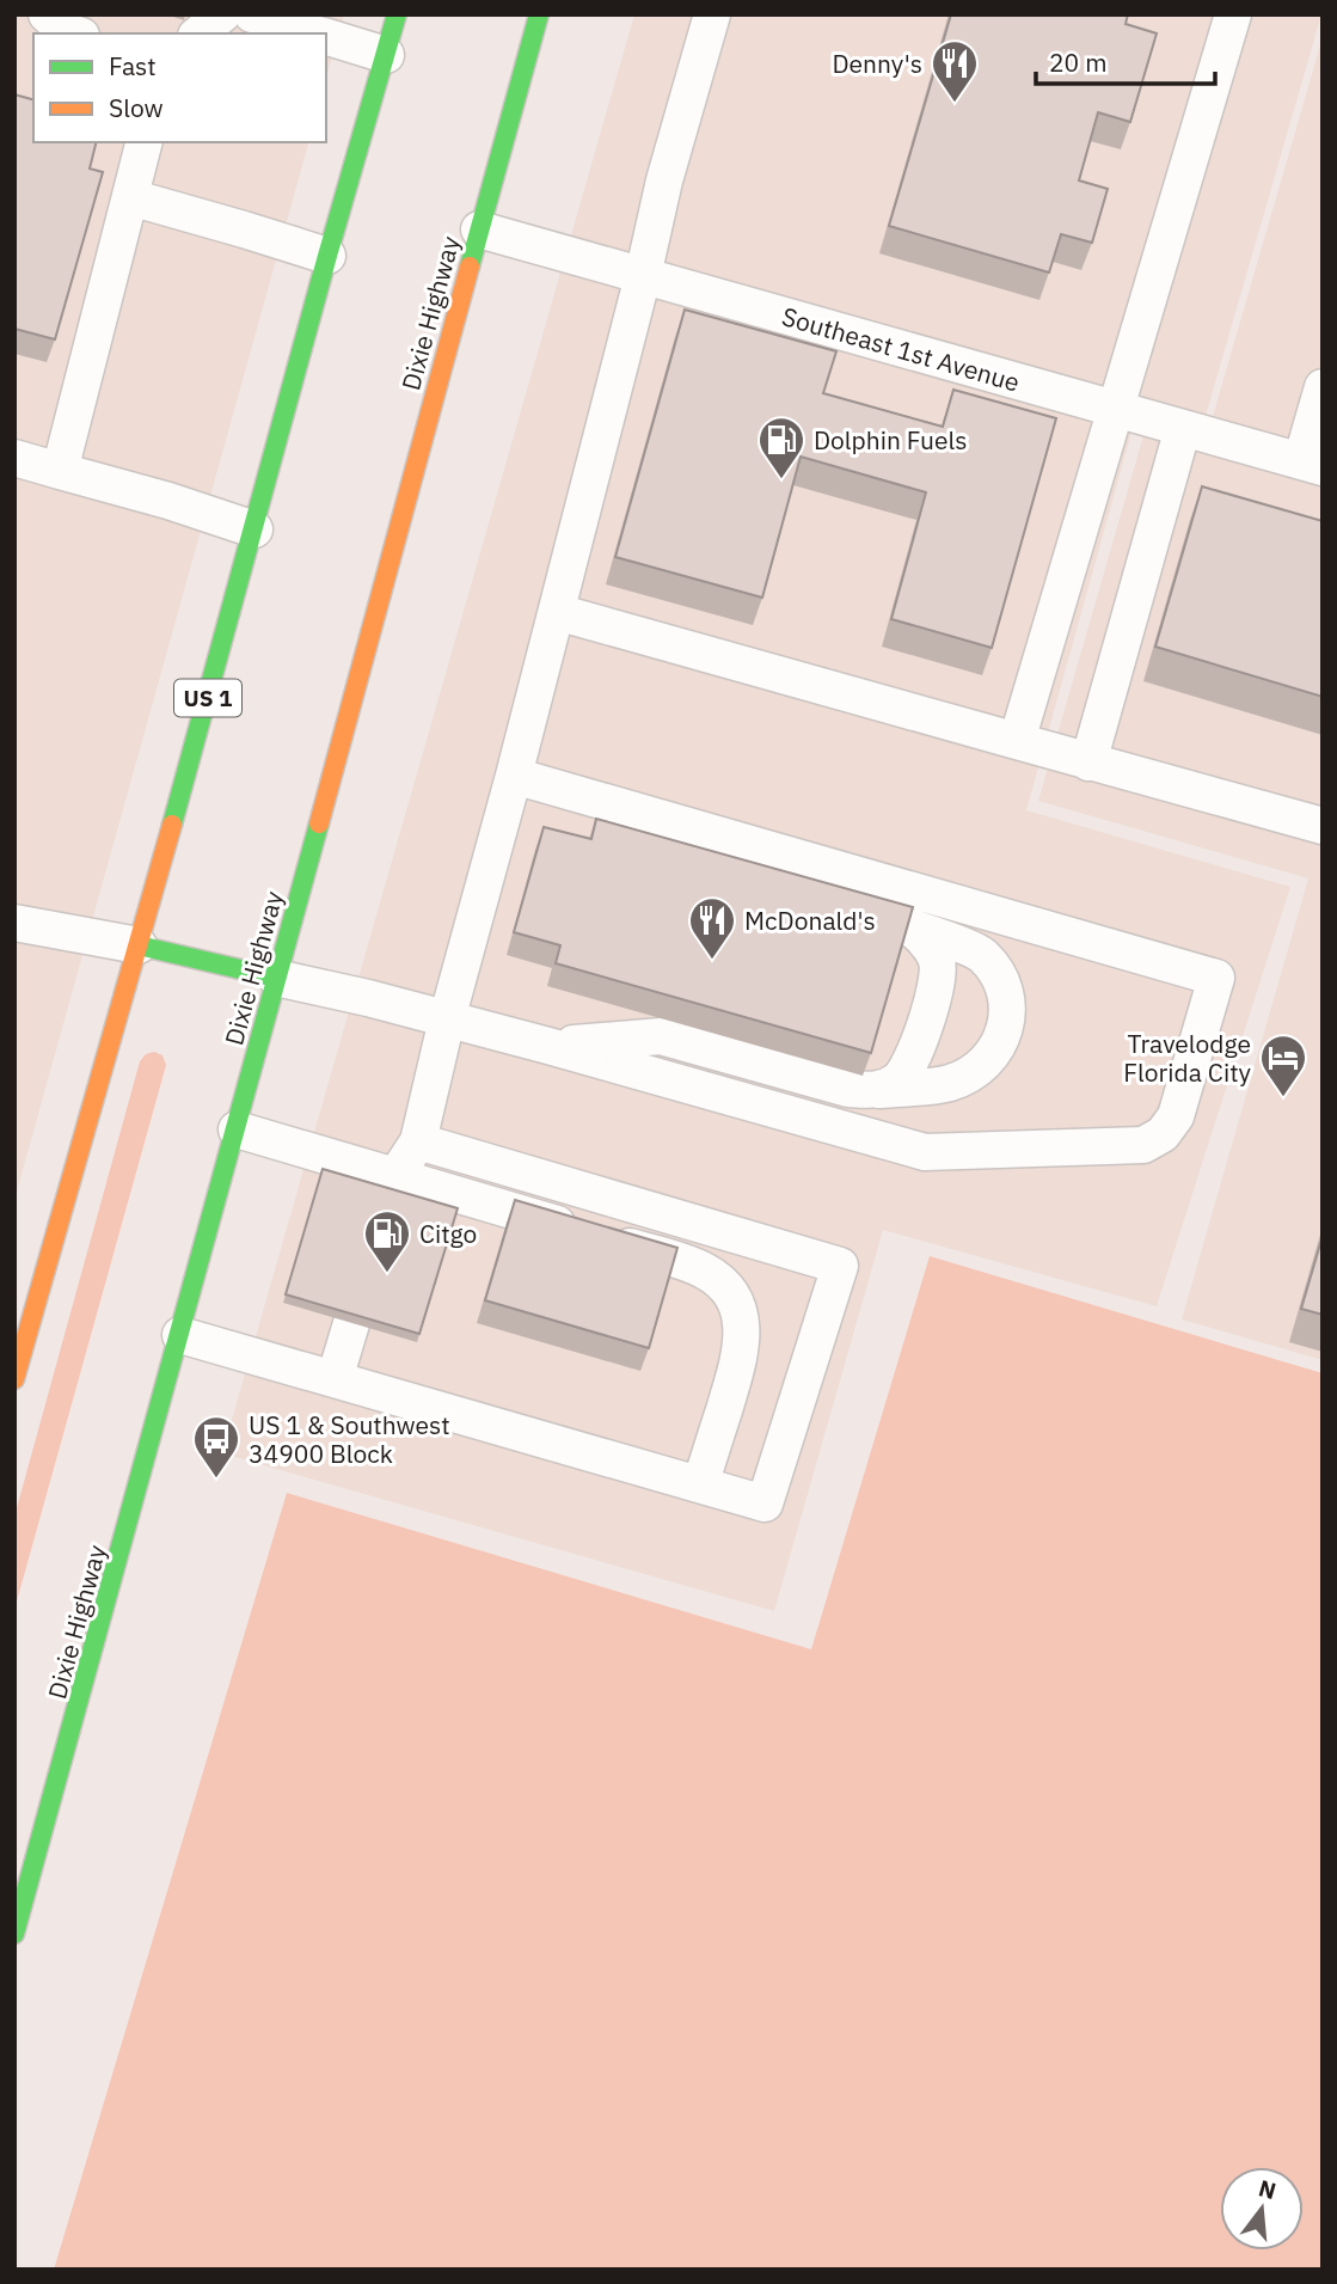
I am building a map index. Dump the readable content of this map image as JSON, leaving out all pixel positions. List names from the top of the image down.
{
  "streets": {
    "main road": ["Dixie Highway", "US 1"],
    "lane": ["Southeast 1st Avenue"]
  },
  "crossings": [
    ["Dixie Highway", "Southeast 1st Avenue"]
  ],
  "places": {
    "restaurant": ["Denny's", "McDonald's"],
    "fuel station": ["Dolphin Fuels", "Citgo"],
    "hotel": ["Travelodge Florida City"],
    "bus stop": ["US 1 & Southwest 34900 Block"]
  },
  "legend": ["Fast", "Slow"],
  "scale_bar": "20 m",
  "north": "top"
}
